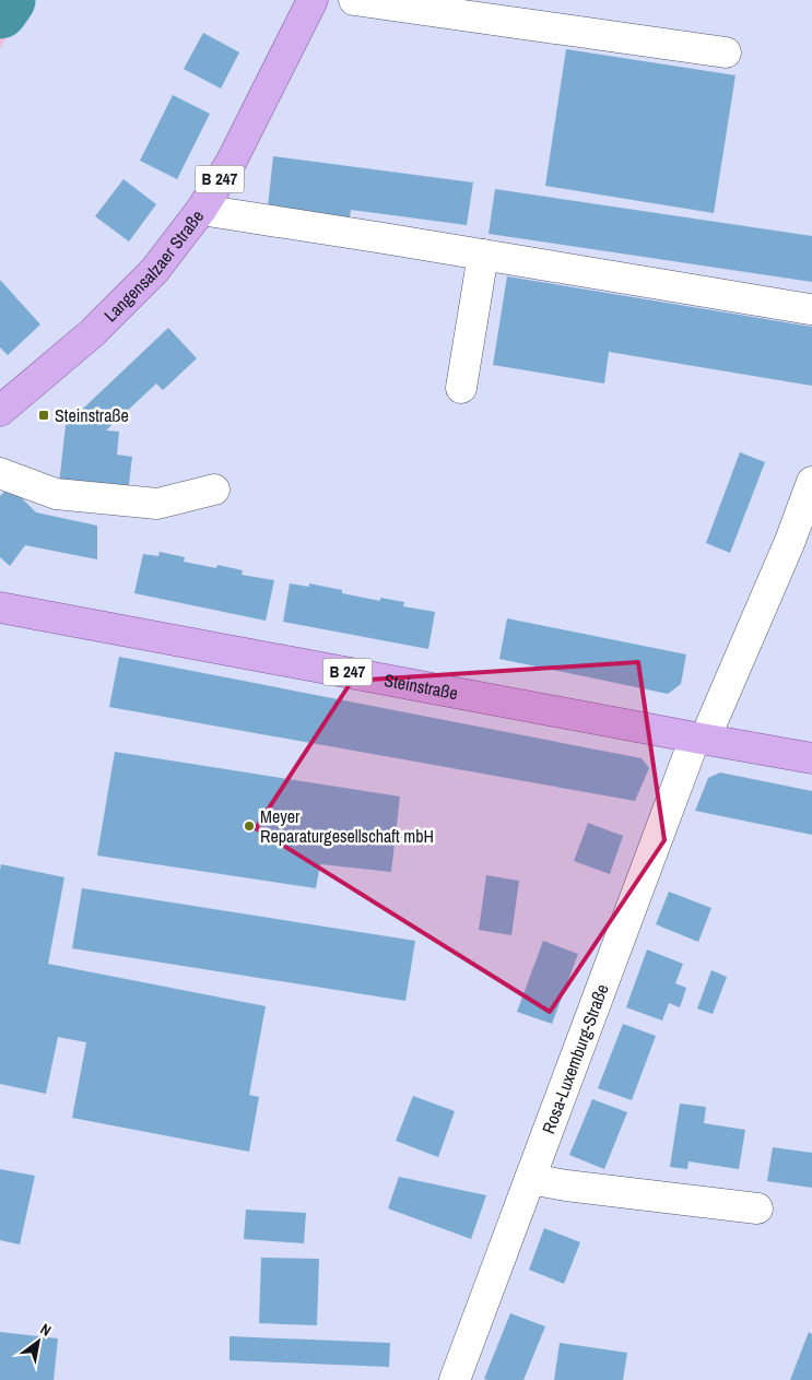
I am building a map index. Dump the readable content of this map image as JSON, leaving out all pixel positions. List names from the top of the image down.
{
  "streets": {
    "main road": ["B 247", "Langensalzaer Straße", "Steinstraße"],
    "street": ["Rosa-Luxemburg-Straße"]
  },
  "crossings": [
    ["Steinstraße", "Rosa-Luxemburg-Straße"]
  ],
  "places": {
    "transit": ["Steinstraße"],
    "other": ["Meyer Reparaturgesellschaft mbH"]
  },
  "north": "top right"
}
